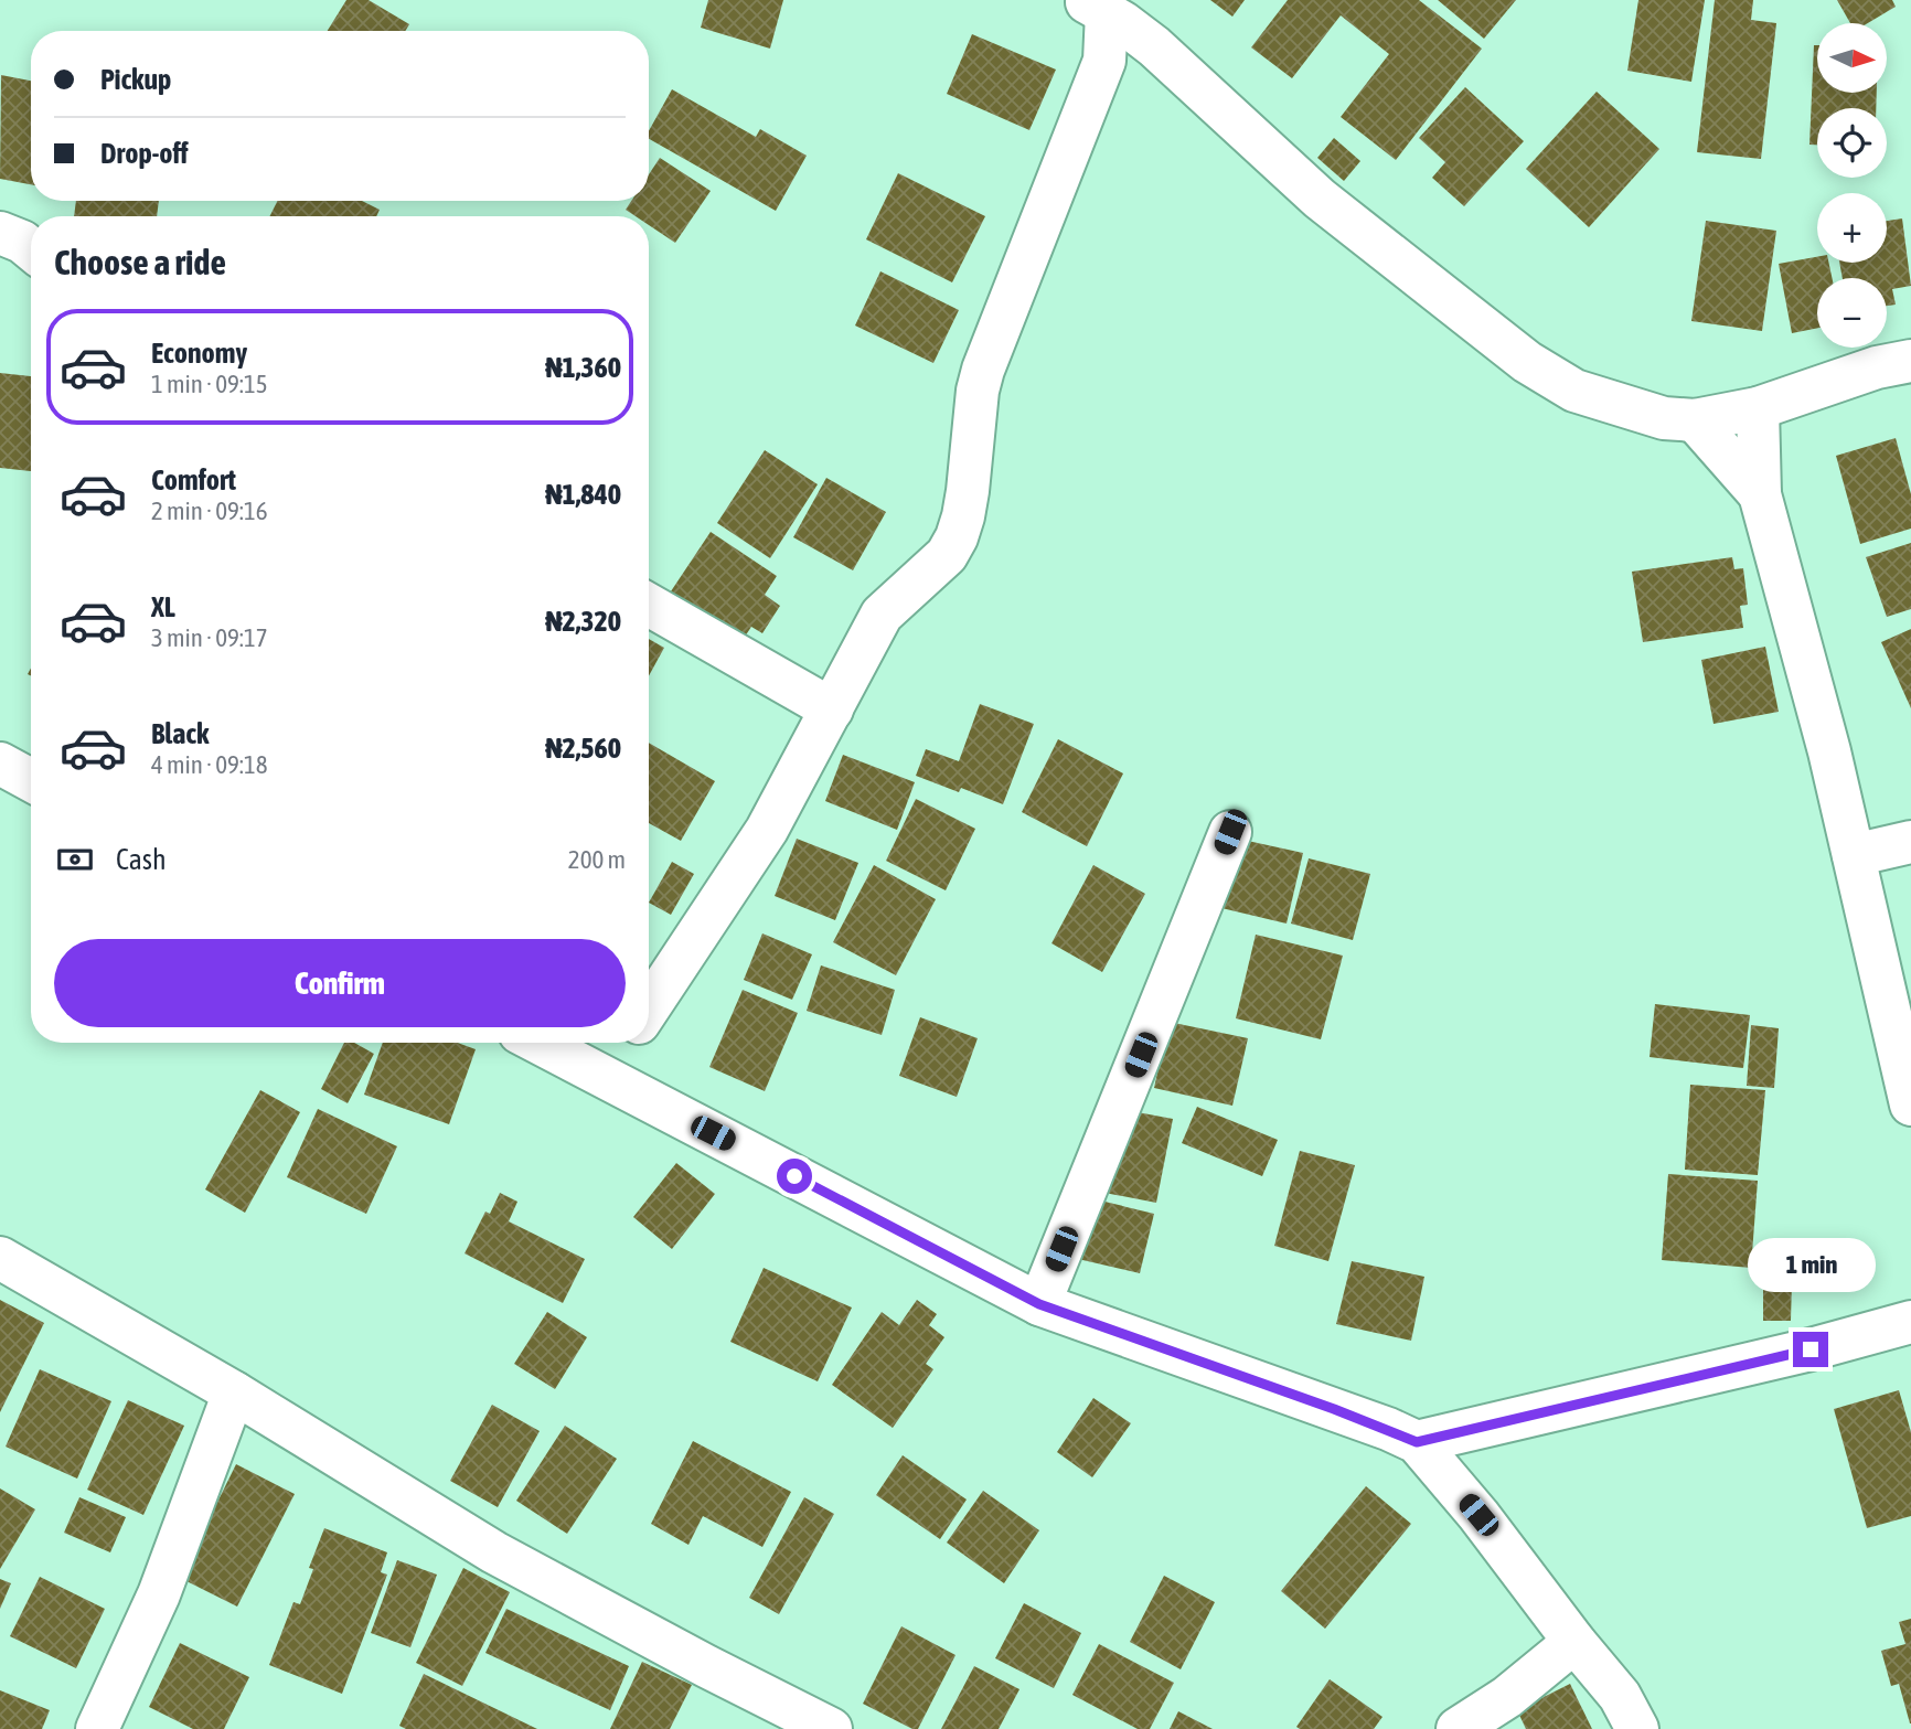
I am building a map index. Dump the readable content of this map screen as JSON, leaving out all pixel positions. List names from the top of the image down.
{
  "north": "right",
  "page": {
    "map_buttons": ["+", "−"],
    "banner": ["Pickup", "Drop-off"],
    "heading": "Choose a ride",
    "list": [
      {
        "name": "Economy",
        "note": "1 min · 09:15",
        "value": "₦1,360"
      },
      {
        "name": "Comfort",
        "note": "2 min · 09:16",
        "value": "₦1,840"
      },
      {
        "name": "XL",
        "note": "3 min · 09:17",
        "value": "₦2,320"
      },
      {
        "name": "Black",
        "note": "4 min · 09:18",
        "value": "₦2,560"
      }
    ],
    "pay": ["Cash", "200 m"],
    "buttons": "Confirm",
    "bubble": "1 min"
  }
}
